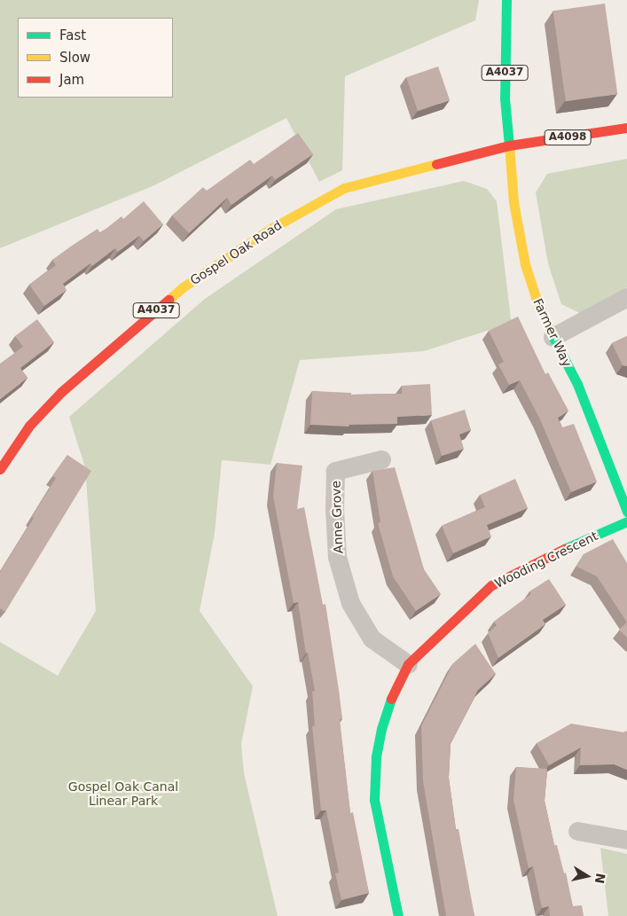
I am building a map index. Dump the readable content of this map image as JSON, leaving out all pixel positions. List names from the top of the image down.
{
  "streets": {
    "street": [
      "A4037",
      "A4098",
      "Gospel Oak Road",
      "Farmer Way",
      "Anne Grove",
      "Wooding Crescent"
    ]
  },
  "crossings": [
    ["A4037", "A4098"],
    ["A4037", "Gospel Oak Road"],
    ["A4037", "Farmer Way"],
    ["A4098", "Gospel Oak Road"],
    ["A4098", "Farmer Way"],
    ["Gospel Oak Road", "Farmer Way"],
    ["Anne Grove", "Wooding Crescent"]
  ],
  "parks": ["Gospel Oak Canal Linear Park"],
  "legend": ["Fast", "Slow", "Jam"],
  "north": "right"
}
